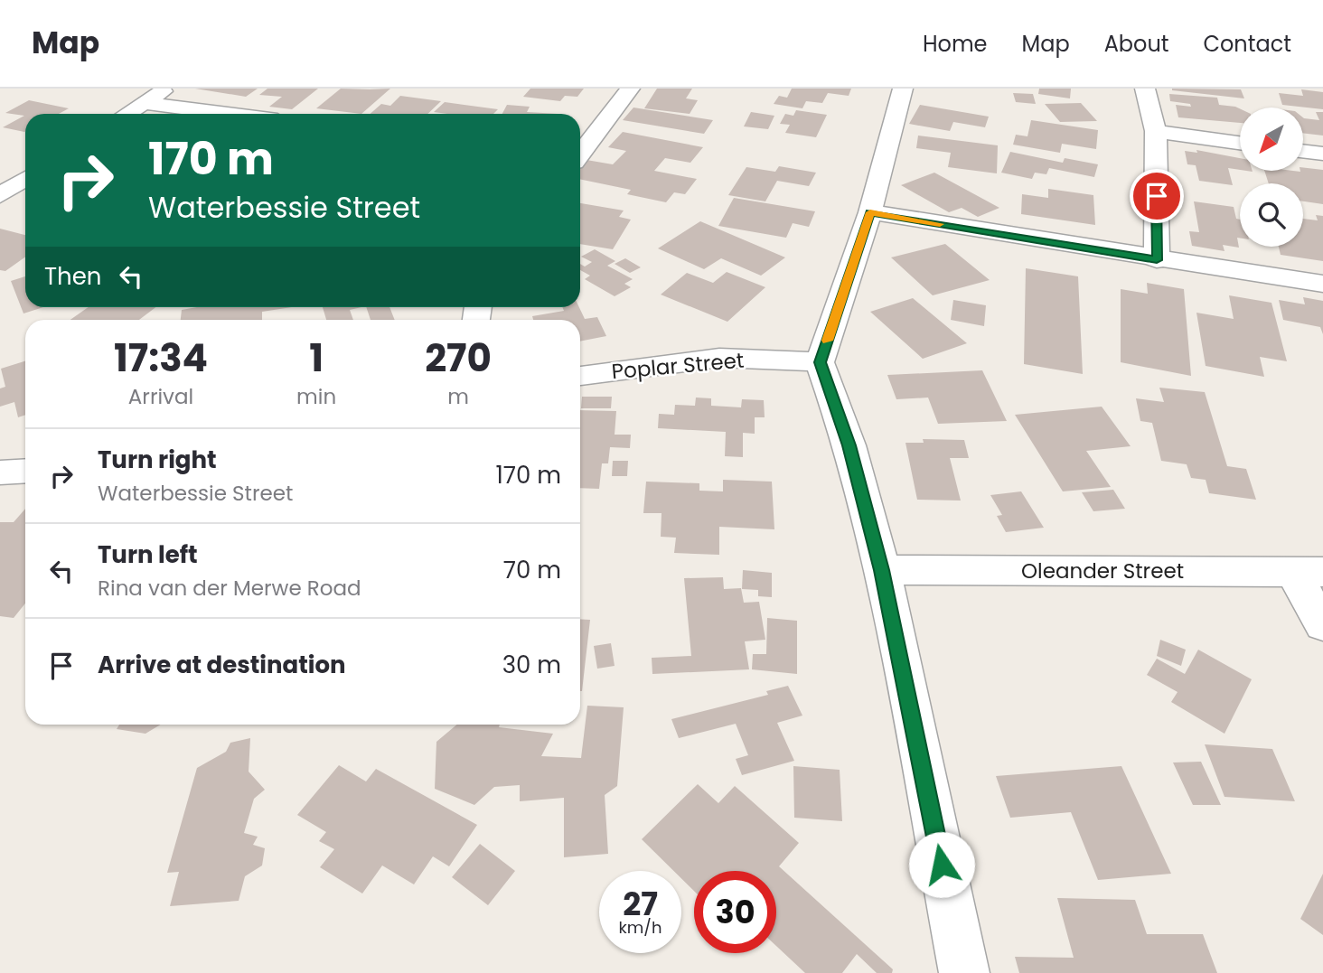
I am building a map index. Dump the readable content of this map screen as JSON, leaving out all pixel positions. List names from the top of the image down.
{
  "streets": {
    "street": ["Poplar Street", "Oleander Street"]
  },
  "north": "bottom left",
  "page": {
    "header": "Map",
    "nav": [
      "Home",
      "Map",
      "About",
      "Contact"
    ],
    "turn": ["170 m", "Waterbessie Street"],
    "then": "Then",
    "eta": [
      "17:34",
      "Arrival",
      "1",
      "min",
      "270",
      "m"
    ],
    "list": [
      {
        "name": "Turn right",
        "note": "Waterbessie Street",
        "value": "170 m"
      },
      {
        "name": "Turn left",
        "note": "Rina van der Merwe Road",
        "value": "70 m"
      },
      {
        "name": "Arrive at destination",
        "value": "30 m"
      }
    ],
    "speed": "27 km/h",
    "limit": "30"
  }
}
